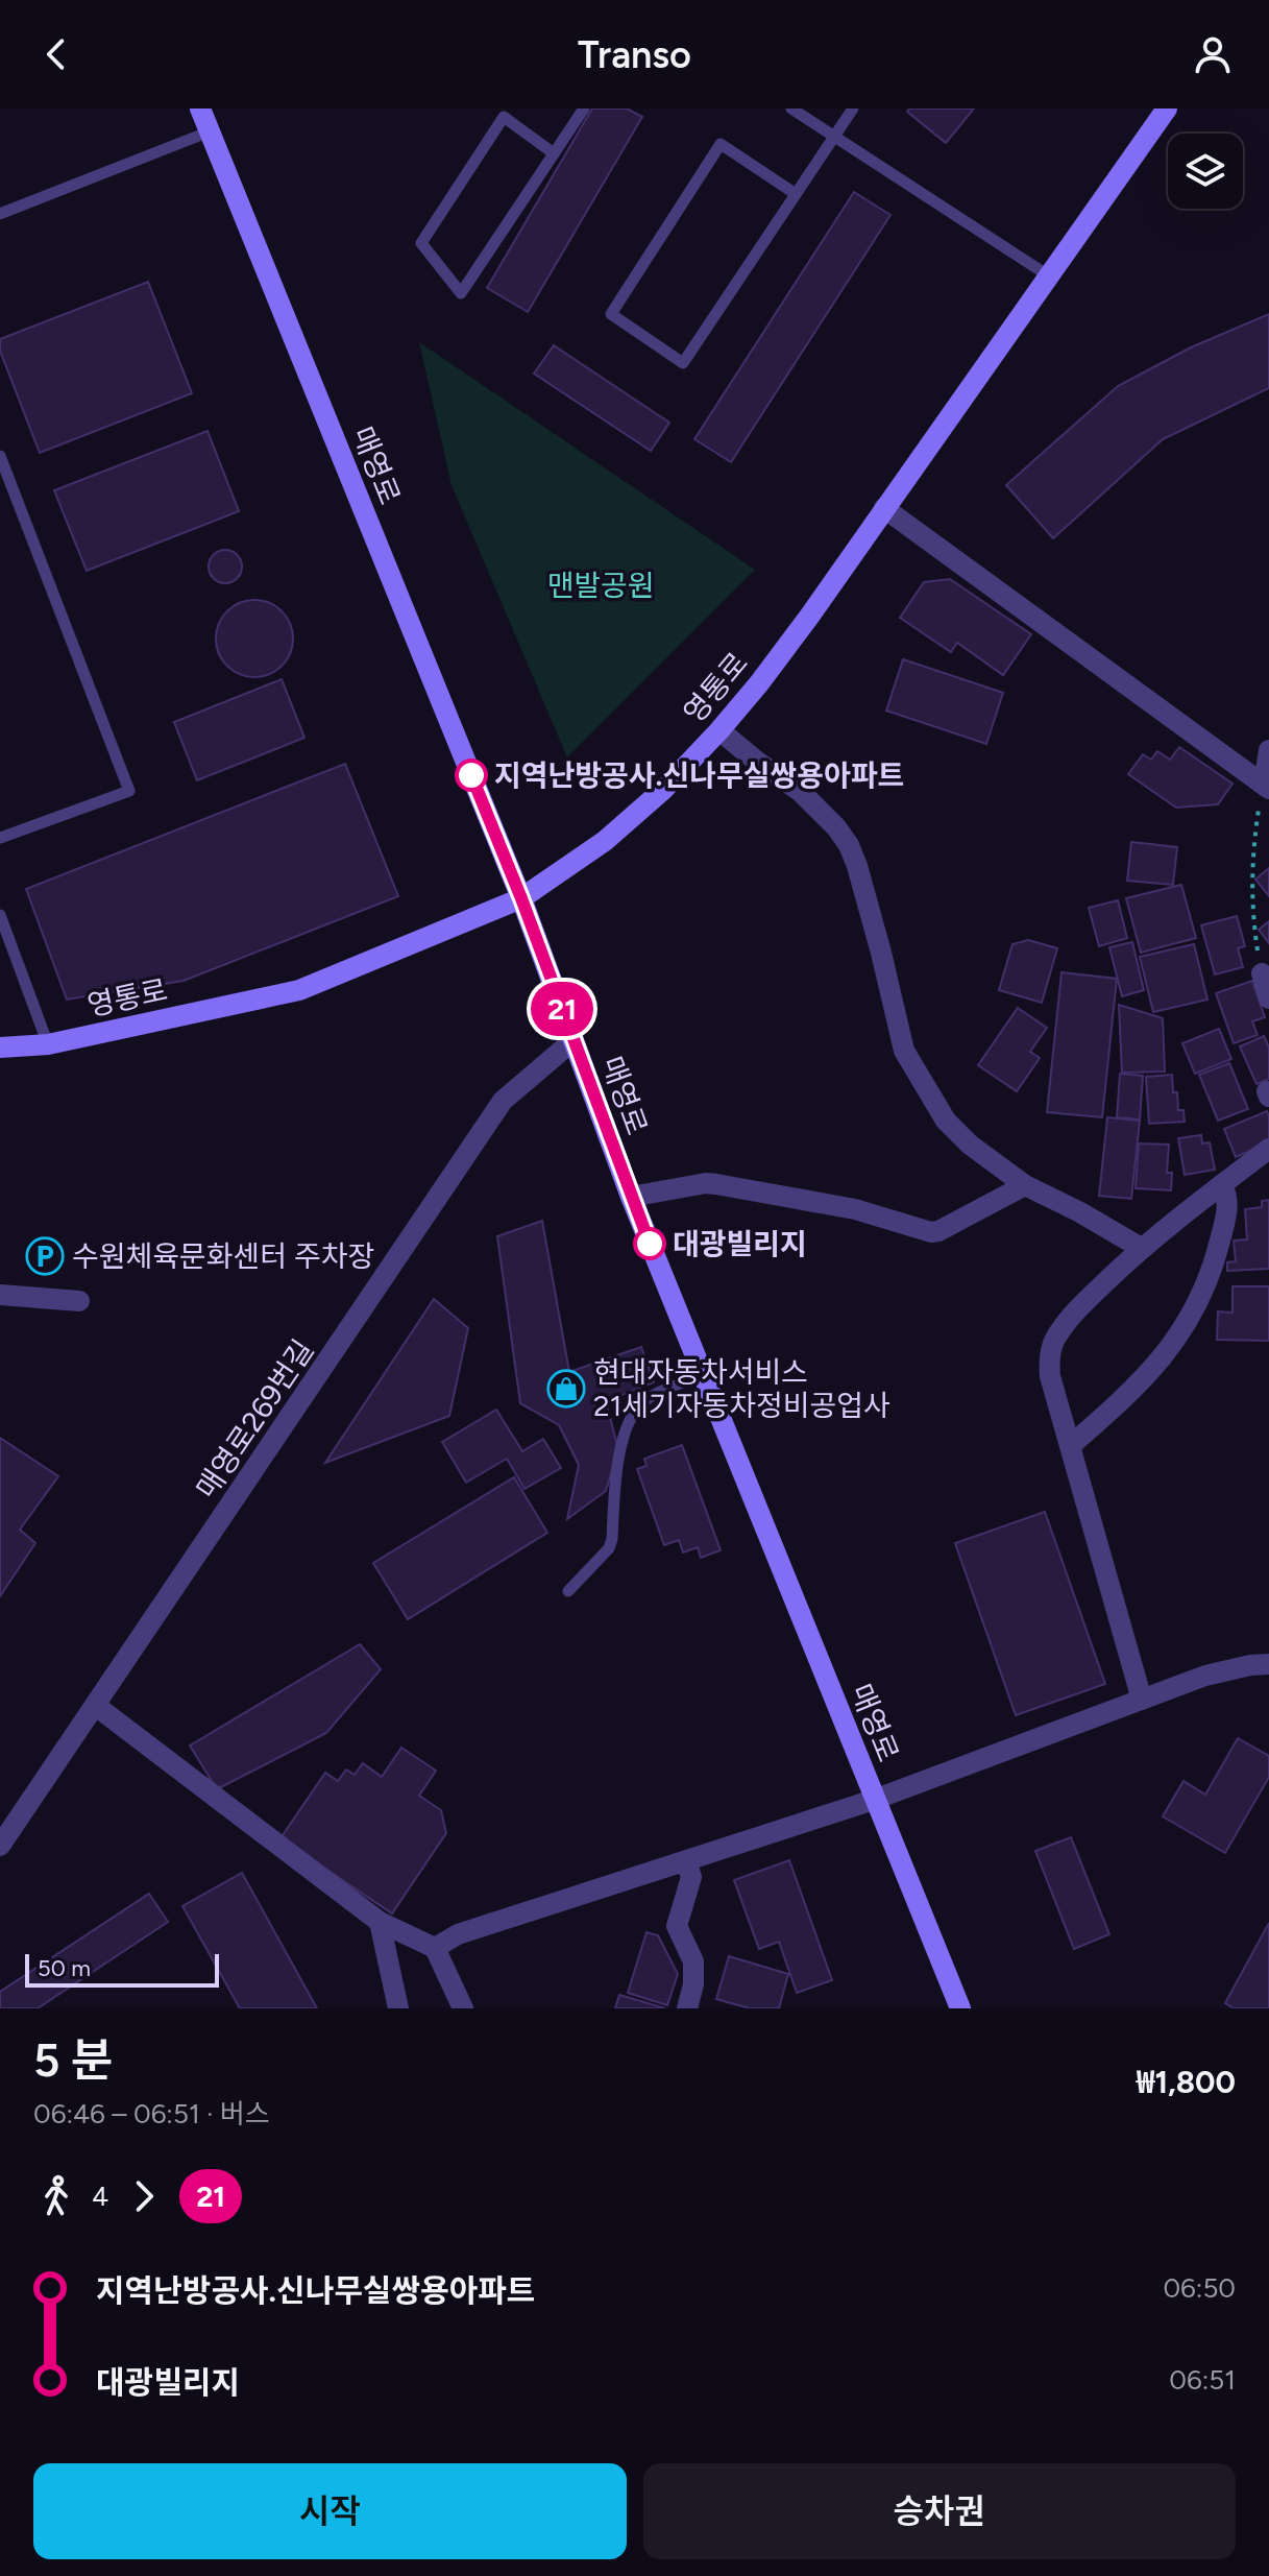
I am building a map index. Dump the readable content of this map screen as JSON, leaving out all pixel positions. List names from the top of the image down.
{
  "streets": {
    "street": ["매영로", "영통로", "매영로269번길"]
  },
  "crossings": [
    ["매영로", "영통로"],
    ["매영로", "매영로269번길"]
  ],
  "parks": ["맨발공원"],
  "places": {
    "other": ["지역난방공사.신나무실쌍용아파트", "대광빌리지"],
    "parking": ["수원체육문화센터 주차장"],
    "shop": ["현대자동차서비스 21세기자동차정비공업사"]
  },
  "lines": ["bus line 21"],
  "scale_bar": "50 m",
  "page": {
    "header": "Transo",
    "on_map": "21",
    "scale": "50 m",
    "heading": ["5 분", "06:46 – 06:51 · 버스", "₩1,800"],
    "legs": ["4", "21"],
    "list": [
      {
        "name": "지역난방공사.신나무실쌍용아파트",
        "value": "06:50"
      },
      {
        "name": "대광빌리지",
        "value": "06:51"
      }
    ],
    "buttons": ["시작", "승차권"]
  }
}
